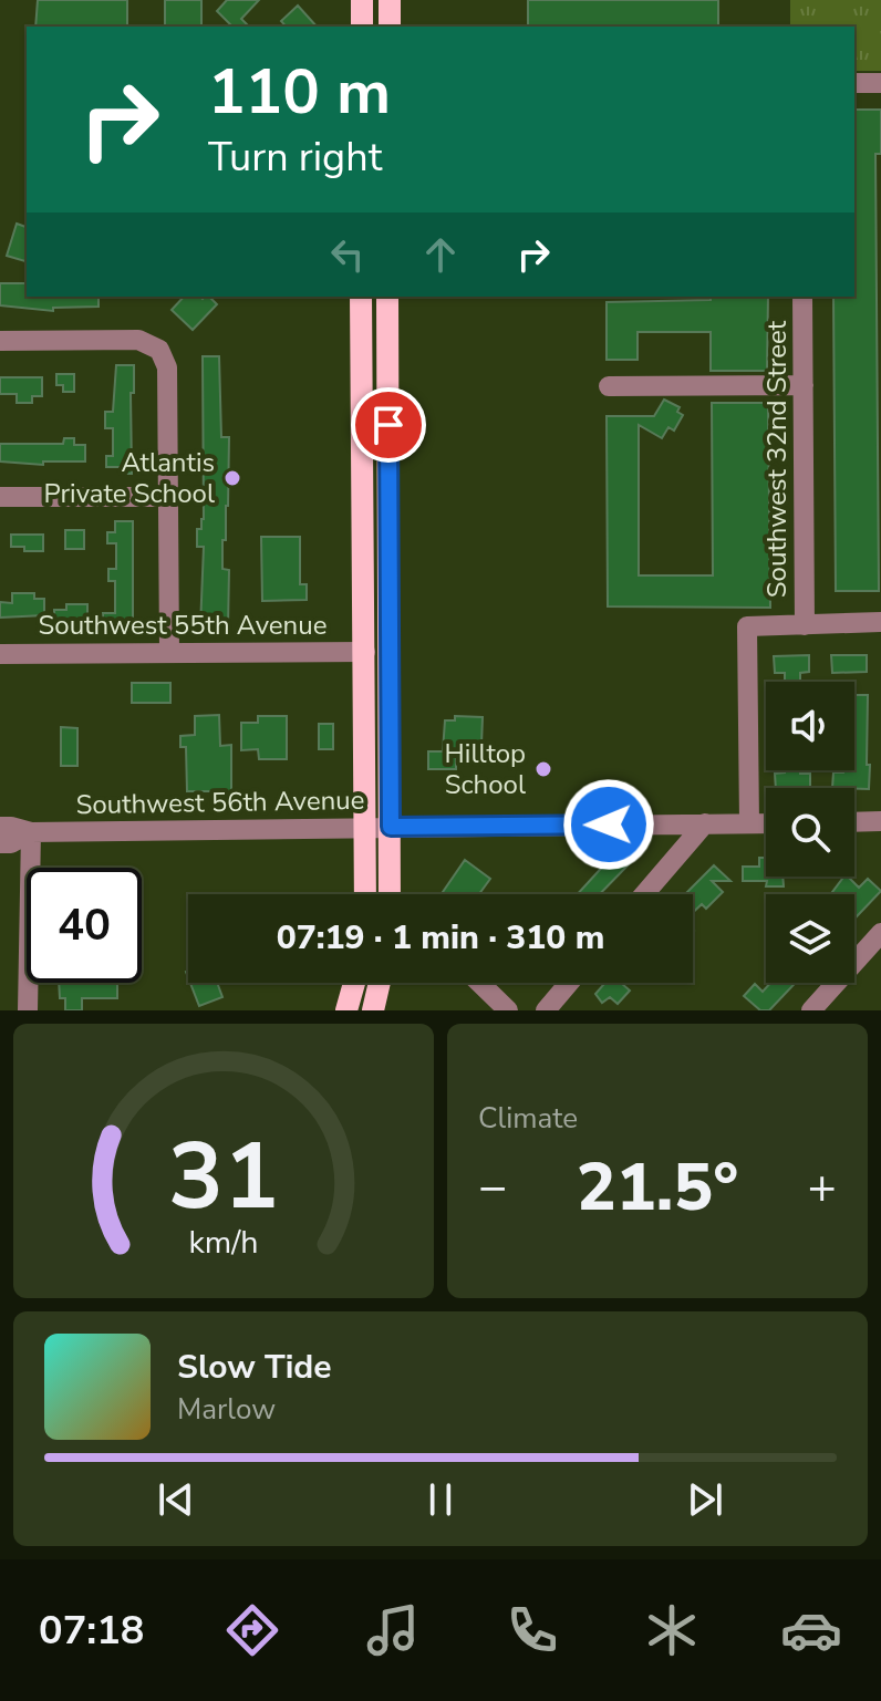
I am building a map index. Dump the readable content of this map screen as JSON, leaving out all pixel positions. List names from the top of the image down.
{
  "streets": {
    "street": ["Southwest 32nd Street", "Southwest 55th Avenue", "Southwest 56th Avenue"]
  },
  "crossings": [
    ["Southwest 32nd Street", "Southwest 56th Avenue"]
  ],
  "places": ["Atlantis Private School", "Hilltop School"],
  "page": {
    "turn": ["110 m", "Turn right"],
    "limit": "40",
    "trip": "07:19 · 1 min · 310 m",
    "tile": "Climate",
    "heat": ["−", "21.5°", "+"],
    "song": ["Slow Tide", "Marlow"],
    "tabs": "07:18",
    "gauge": ["31", "km/h"]
  }
}
